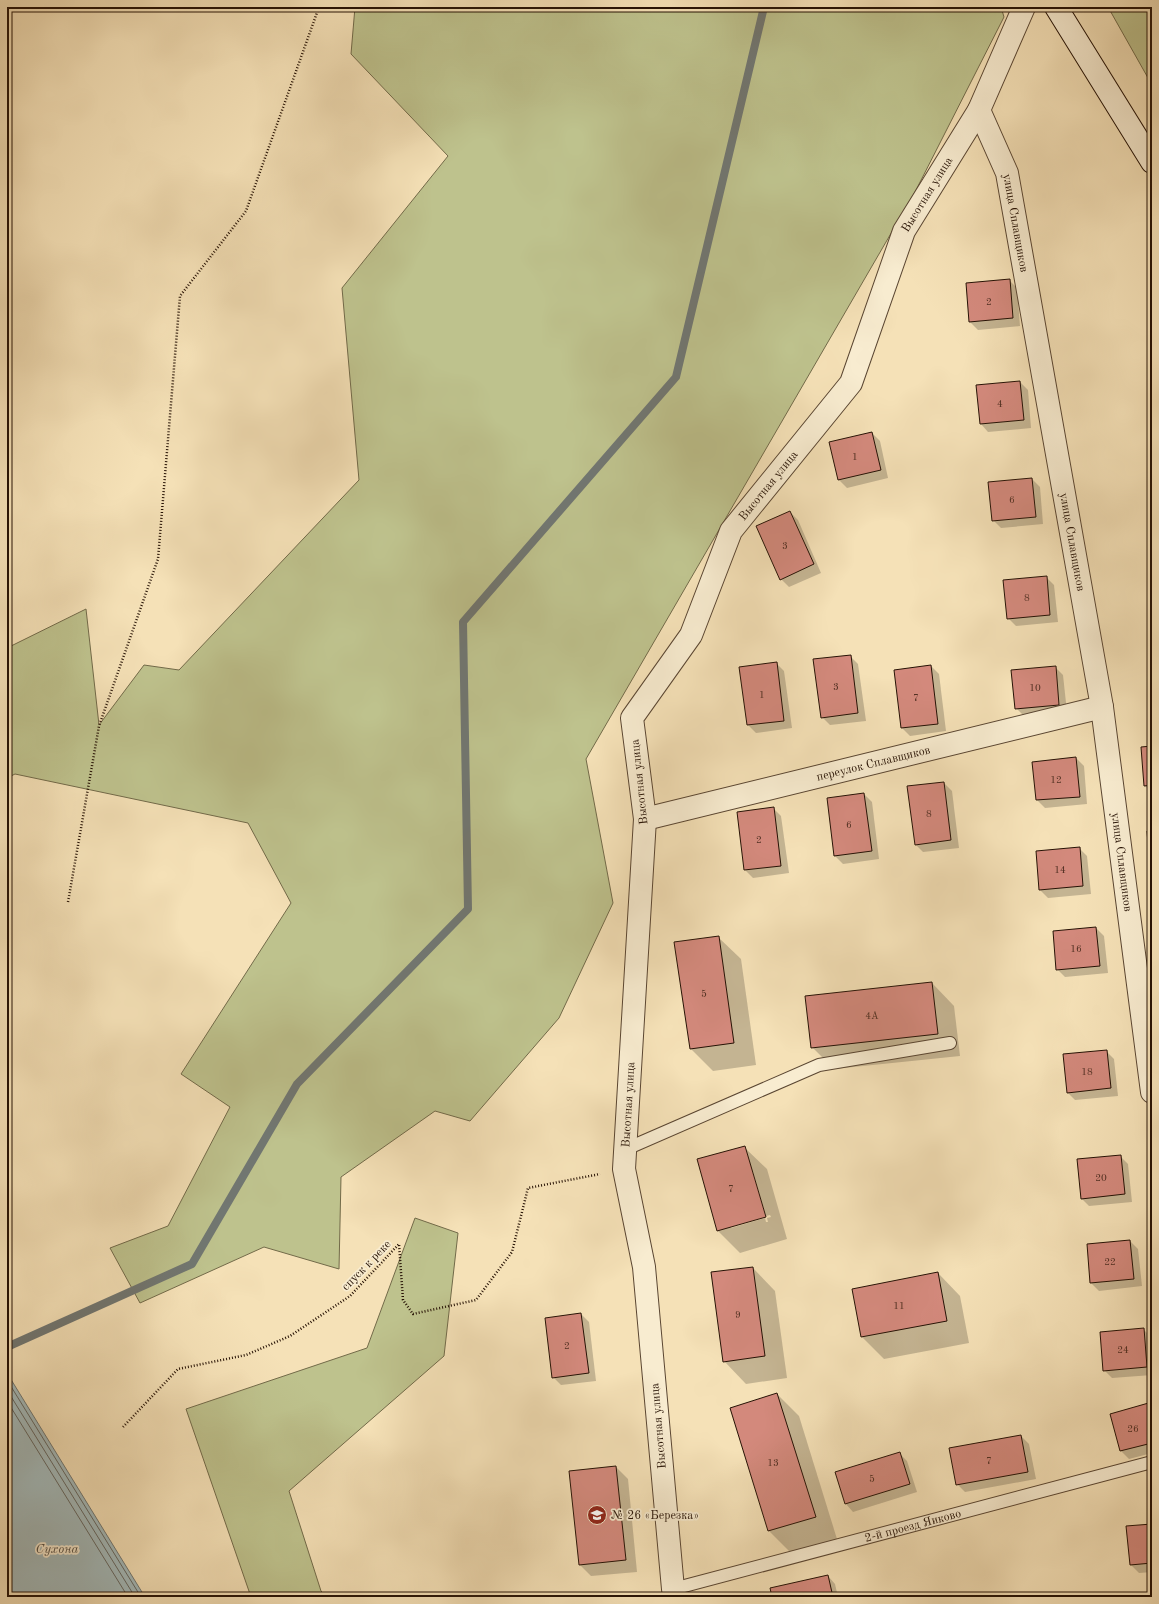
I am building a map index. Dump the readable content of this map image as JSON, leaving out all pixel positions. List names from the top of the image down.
{
  "streets": {
    "street": ["Высотная улица", "улица Сплавщиков", "переулок Сплавщиков"],
    "lane": ["2-й проезд Яиково"],
    "path": ["спуск к реке"]
  },
  "crossings": [
    ["Высотная улица", "улица Сплавщиков"],
    ["Высотная улица", "переулок Сплавщиков"],
    ["Высотная улица", "спуск к реке"],
    ["Высотная улица", "2-й проезд Яиково"],
    ["улица Сплавщиков", "переулок Сплавщиков"]
  ],
  "water": ["Сухона"],
  "places": {
    "school or university": ["№ 26 «Березка»"]
  },
  "house_numbers": [
    "2",
    "4",
    "1",
    "6",
    "3",
    "8",
    "3",
    "10",
    "1",
    "7",
    "12",
    "8",
    "6",
    "2",
    "14",
    "16",
    "5",
    "4А",
    "18",
    "20",
    "7",
    "22",
    "11",
    "9",
    "2",
    "24",
    "26",
    "7",
    "13",
    "5"
  ]
}
